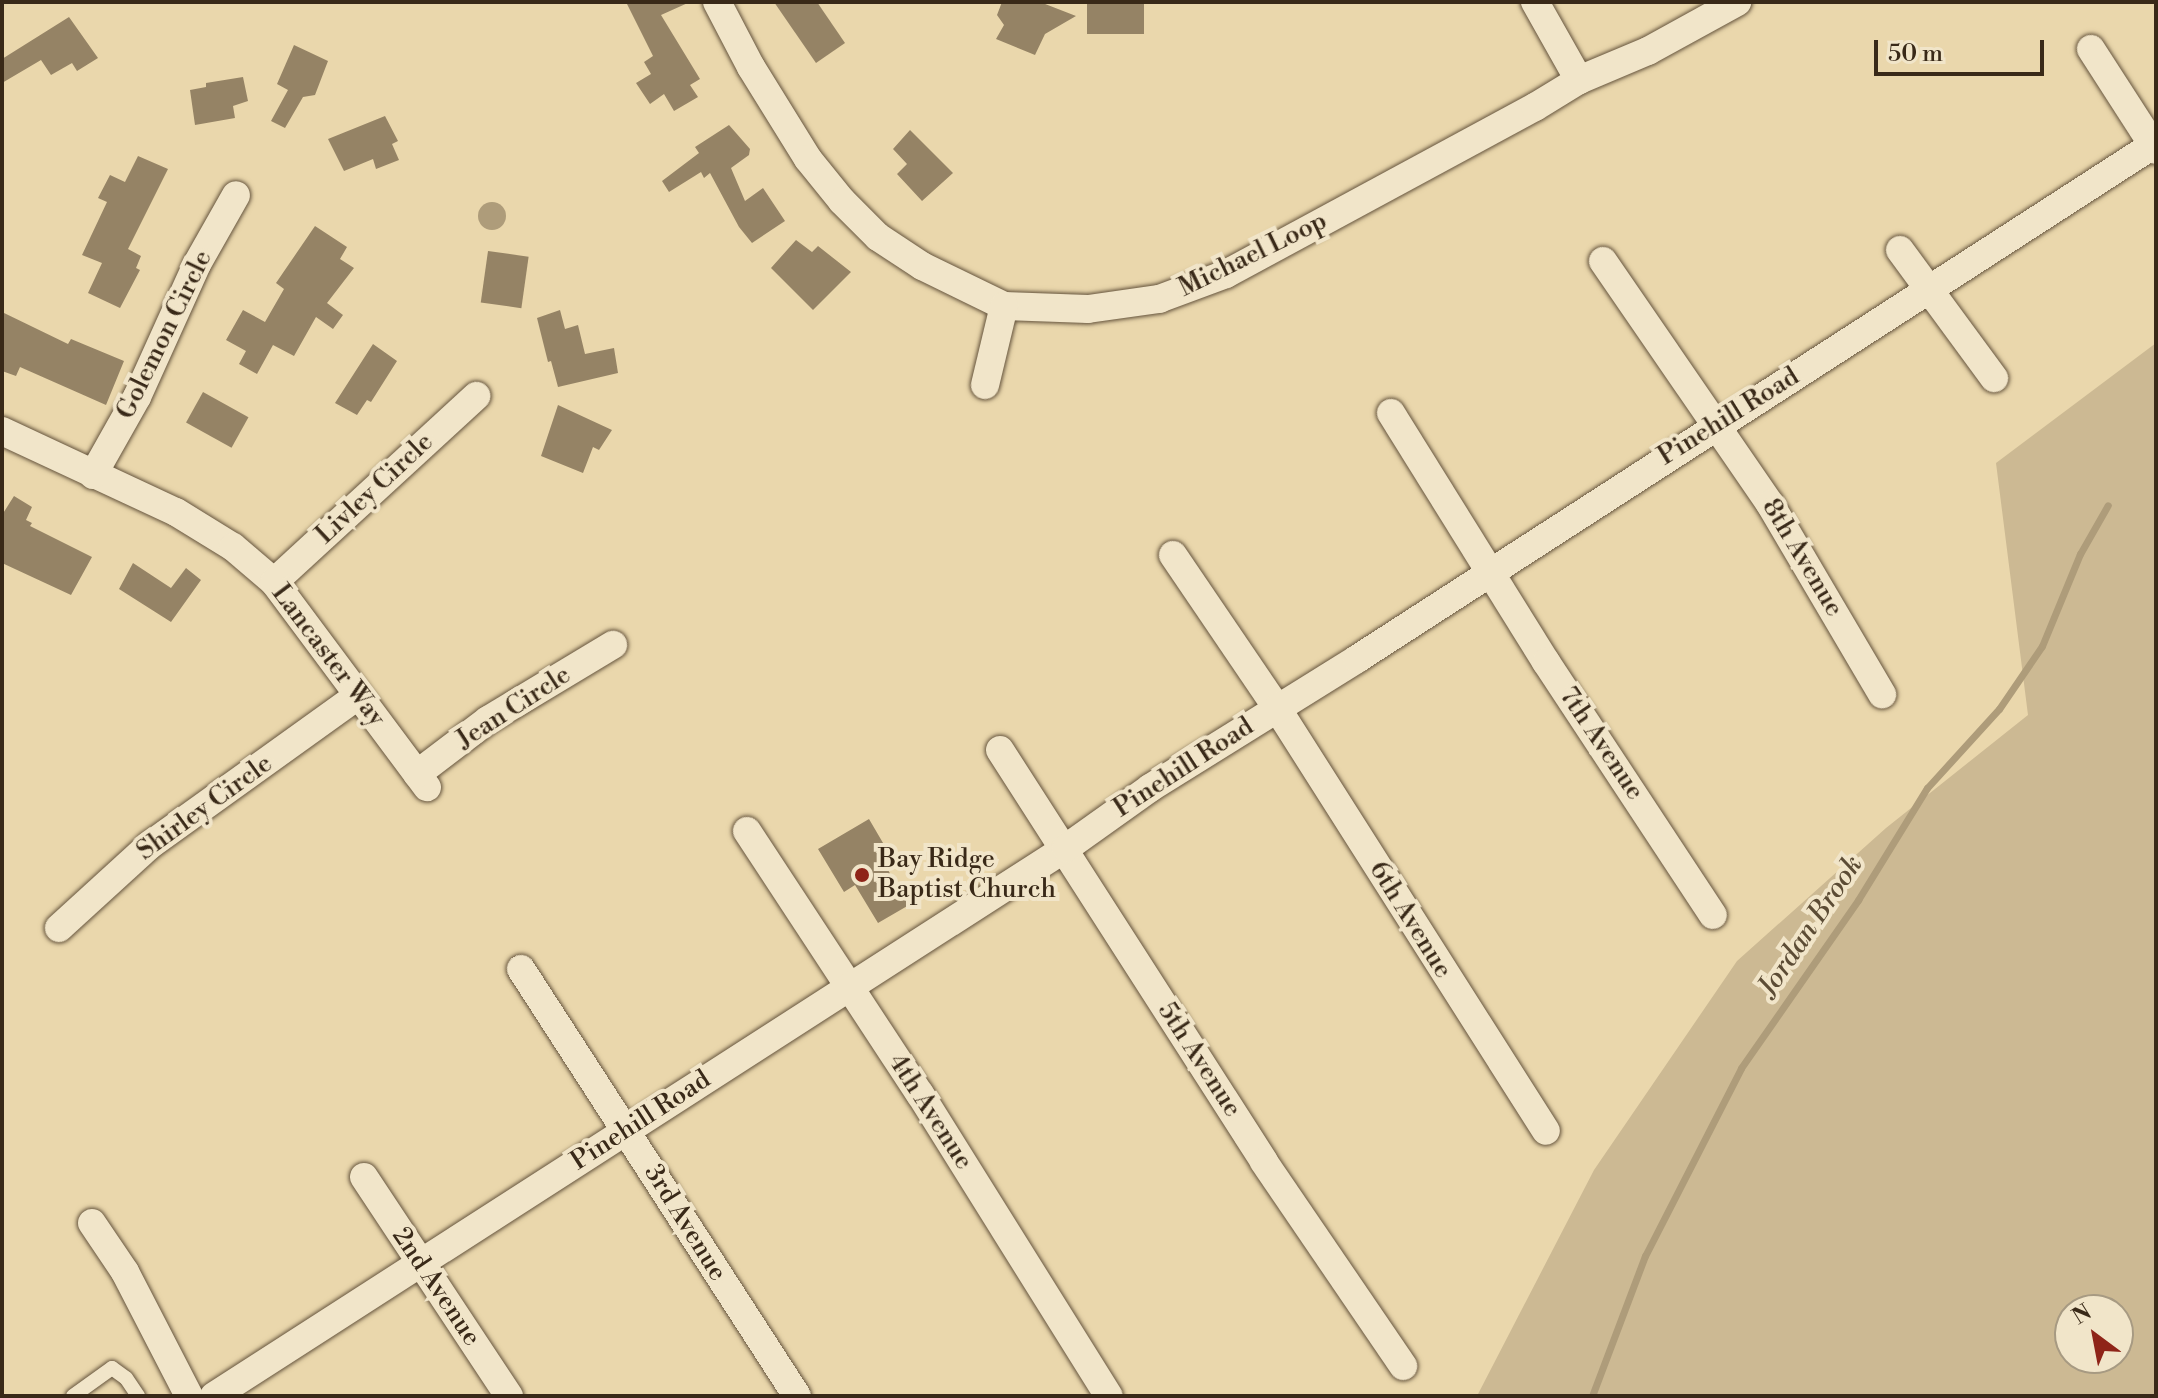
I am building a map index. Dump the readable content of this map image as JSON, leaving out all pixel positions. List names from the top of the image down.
{
  "streets": {
    "street": [
      "Michael Loop",
      "Golemon Circle",
      "Pinehill Road",
      "Livley Circle",
      "8th Avenue",
      "Lancaster Way",
      "Jean Circle",
      "7th Avenue",
      "Shirley Circle",
      "6th Avenue",
      "5th Avenue",
      "4th Avenue",
      "3rd Avenue",
      "2nd Avenue"
    ]
  },
  "crossings": [
    ["Golemon Circle", "Lancaster Way"],
    ["Pinehill Road", "8th Avenue"],
    ["Pinehill Road", "7th Avenue"],
    ["Pinehill Road", "6th Avenue"],
    ["Pinehill Road", "5th Avenue"],
    ["Pinehill Road", "4th Avenue"],
    ["Pinehill Road", "3rd Avenue"],
    ["Pinehill Road", "2nd Avenue"],
    ["Livley Circle", "Lancaster Way"],
    ["Lancaster Way", "Jean Circle"],
    ["Lancaster Way", "Shirley Circle"]
  ],
  "water": ["Jordan Brook"],
  "places": ["Bay Ridge Baptist Church"],
  "scale_bar": "50 m",
  "north": "top left"
}
